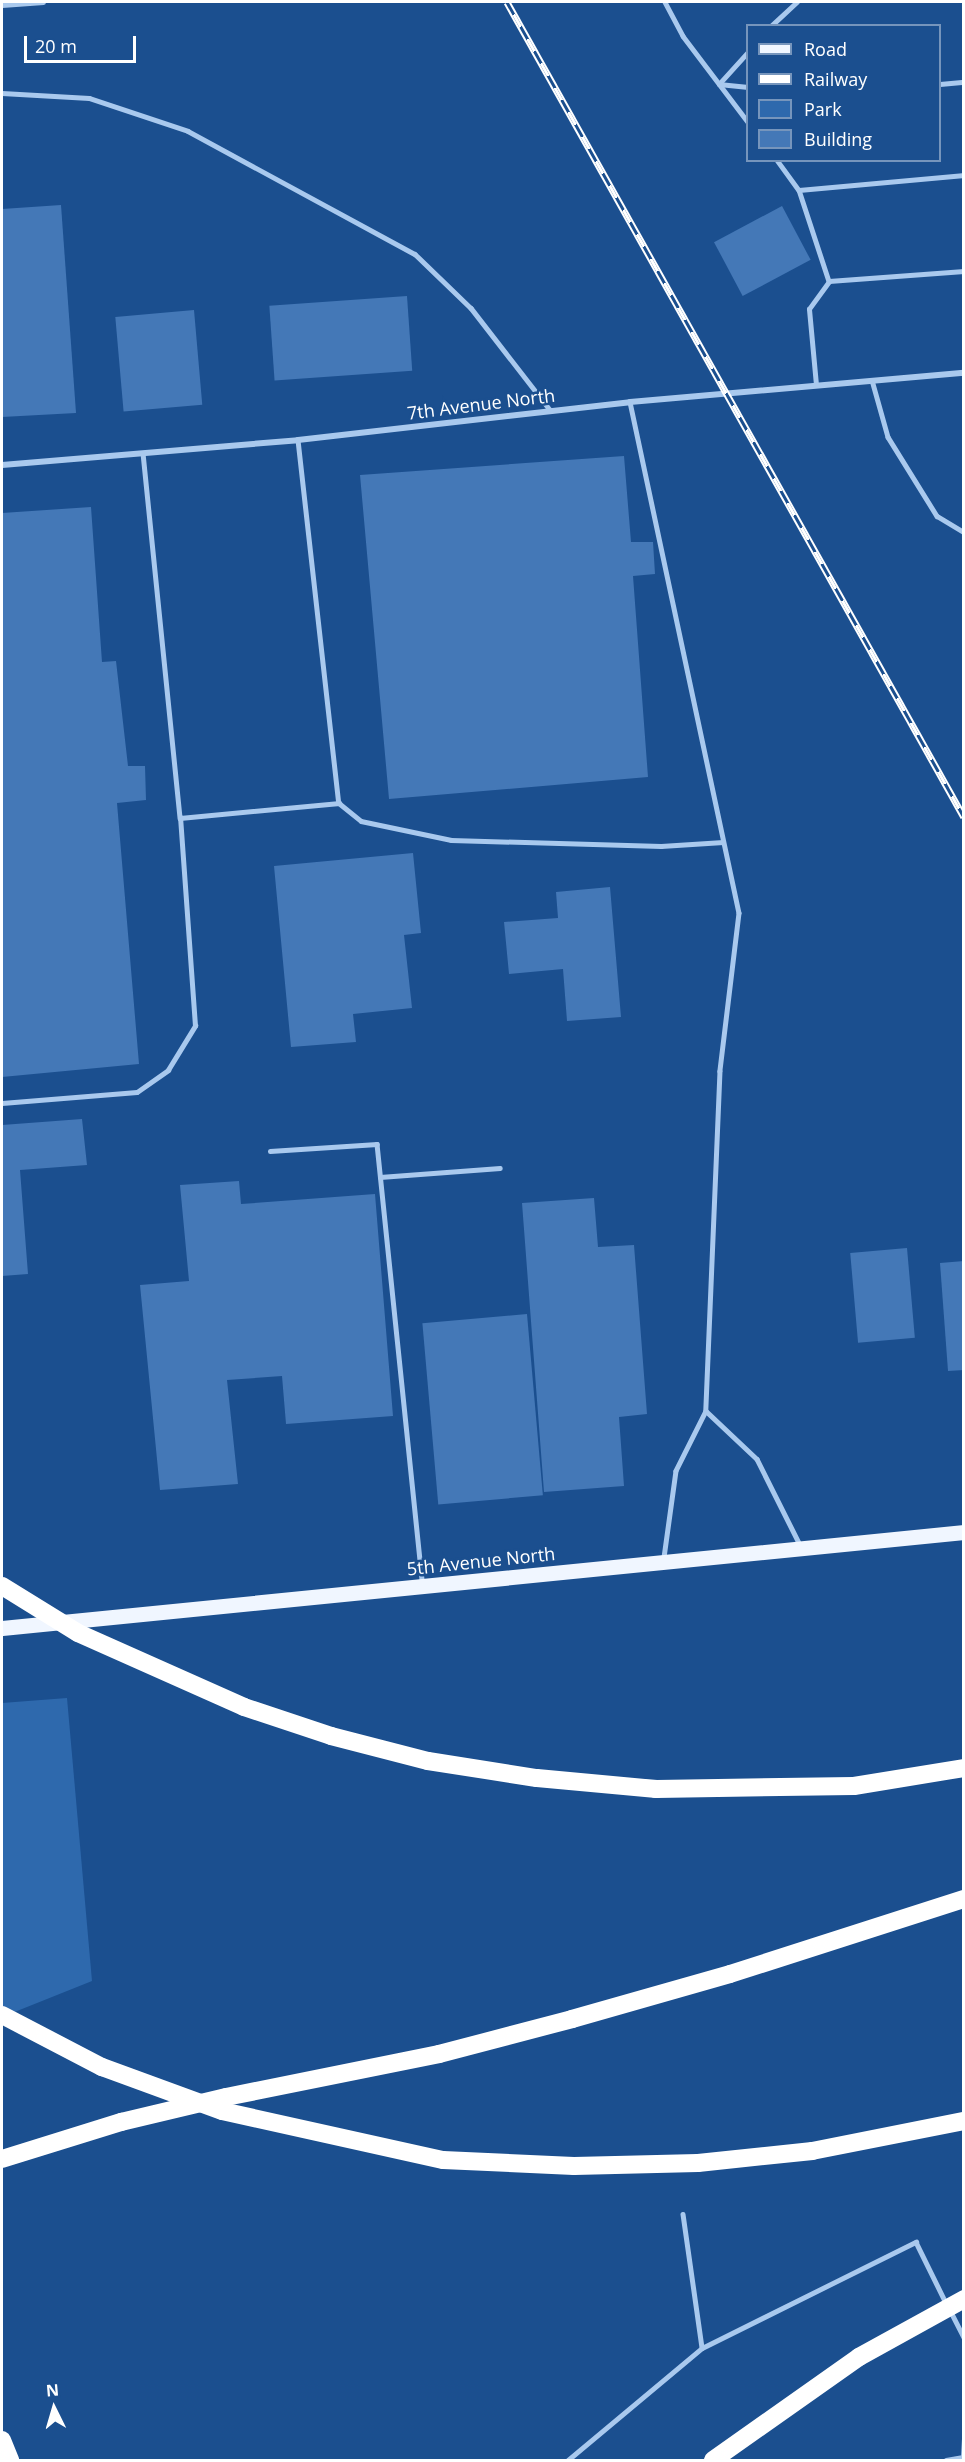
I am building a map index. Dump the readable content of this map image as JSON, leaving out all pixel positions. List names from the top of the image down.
{
  "streets": {
    "main road": ["5th Avenue North"],
    "street": ["7th Avenue North"]
  },
  "legend": [
    "Road",
    "Railway",
    "Park",
    "Building"
  ],
  "scale_bar": "20 m",
  "north": "top"
}
